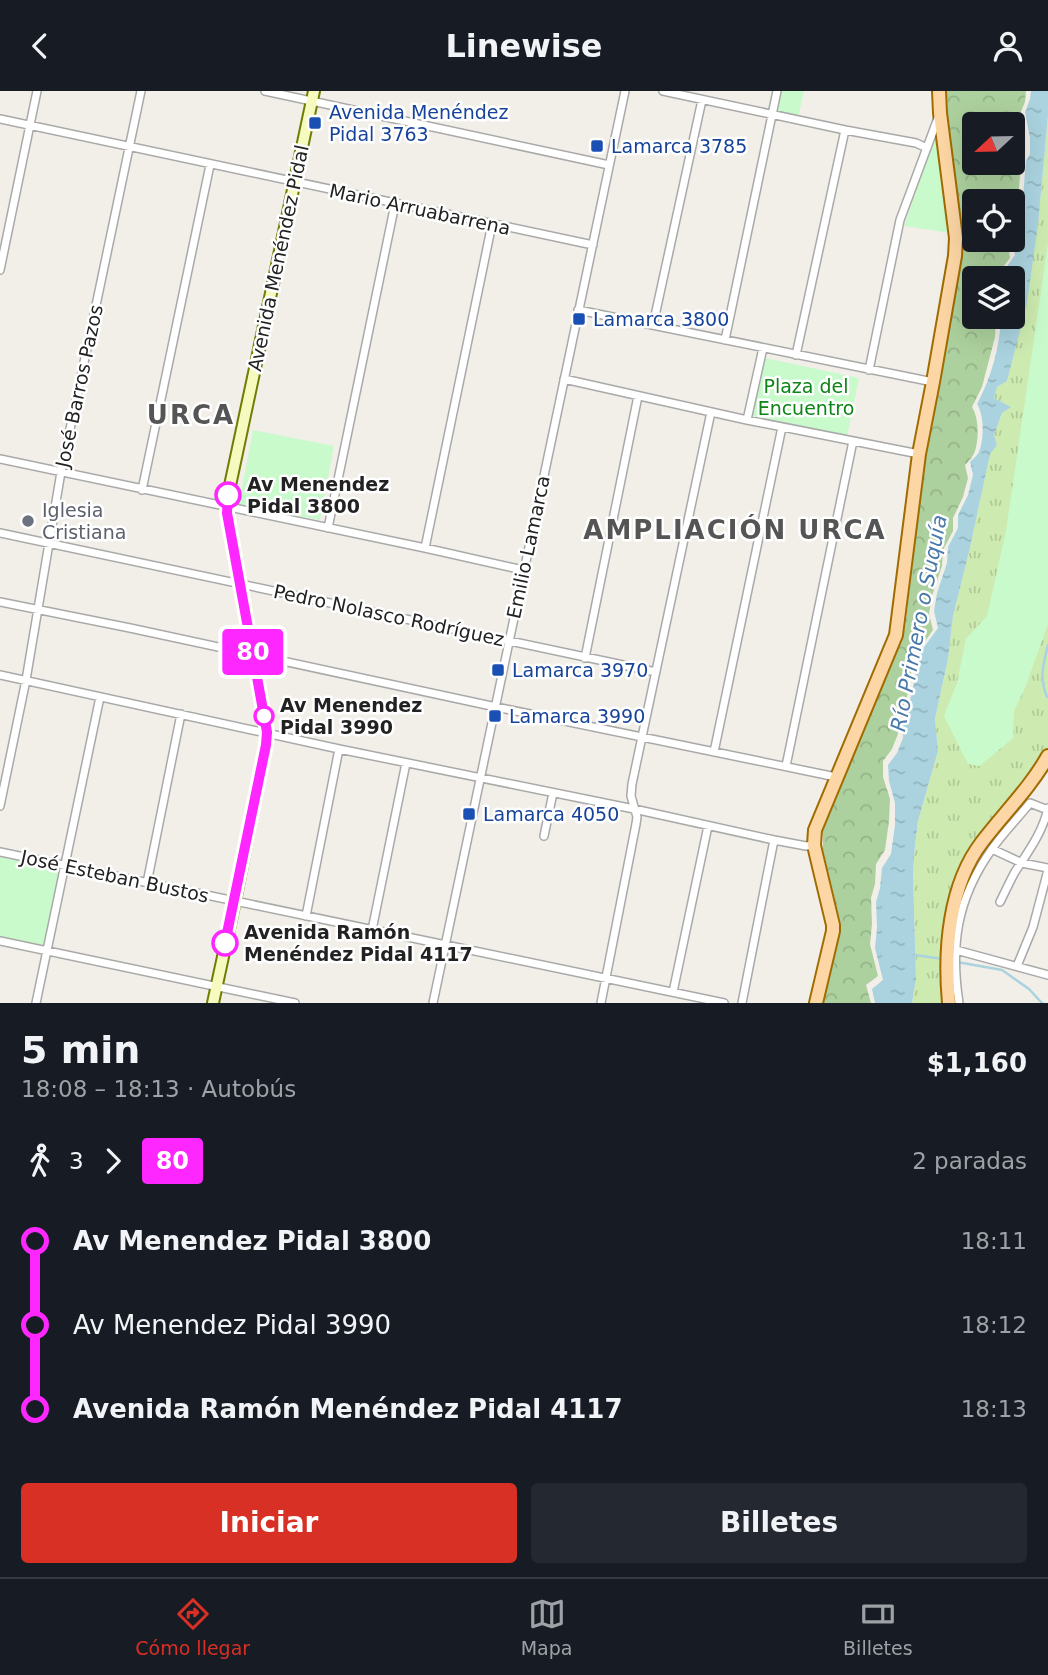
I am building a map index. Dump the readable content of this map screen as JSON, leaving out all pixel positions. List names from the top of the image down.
{
  "streets": {
    "main road": ["Avenida Menéndez Pidal"],
    "street": [
      "Mario Arruabarrena",
      "José Barros Pazos",
      "Emilio Lamarca",
      "Pedro Nolasco Rodríguez",
      "José Esteban Bustos"
    ]
  },
  "crossings": [
    ["Mario Arruabarrena", "Avenida Menéndez Pidal"],
    ["Mario Arruabarrena", "José Barros Pazos"],
    ["Mario Arruabarrena", "Emilio Lamarca"],
    ["Avenida Menéndez Pidal", "Pedro Nolasco Rodríguez"],
    ["Avenida Menéndez Pidal", "José Esteban Bustos"],
    ["José Barros Pazos", "Pedro Nolasco Rodríguez"],
    ["Emilio Lamarca", "Pedro Nolasco Rodríguez"],
    ["Emilio Lamarca", "José Esteban Bustos"]
  ],
  "districts": ["URCA", "AMPLIACIÓN URCA"],
  "water": ["Río Primero o Suquía"],
  "parks": ["Plaza del Encuentro"],
  "places": {
    "transit": [
      "Avenida Menéndez Pidal 3763",
      "Lamarca 3785",
      "Lamarca 3800",
      "Lamarca 3970",
      "Lamarca 3990",
      "Lamarca 4050"
    ],
    "other": [
      "Av Menendez Pidal 3800",
      "Iglesia Cristiana",
      "Av Menendez Pidal 3990",
      "Avenida Ramón Menéndez Pidal 4117"
    ]
  },
  "lines": ["bus line 80"],
  "north": "left",
  "page": {
    "header": "Linewise",
    "on_map": "80",
    "heading": ["5 min", "18:08 – 18:13 · Autobús", "$1,160"],
    "legs": ["3", "80", "2 paradas"],
    "list": [
      {
        "name": "Av Menendez Pidal 3800",
        "value": "18:11"
      },
      {
        "name": "Av Menendez Pidal 3990",
        "value": "18:12"
      },
      {
        "name": "Avenida Ramón Menéndez Pidal 4117",
        "value": "18:13"
      }
    ],
    "buttons": ["Iniciar", "Billetes"],
    "tabs": ["Cómo llegar", "Mapa", "Billetes"]
  }
}
